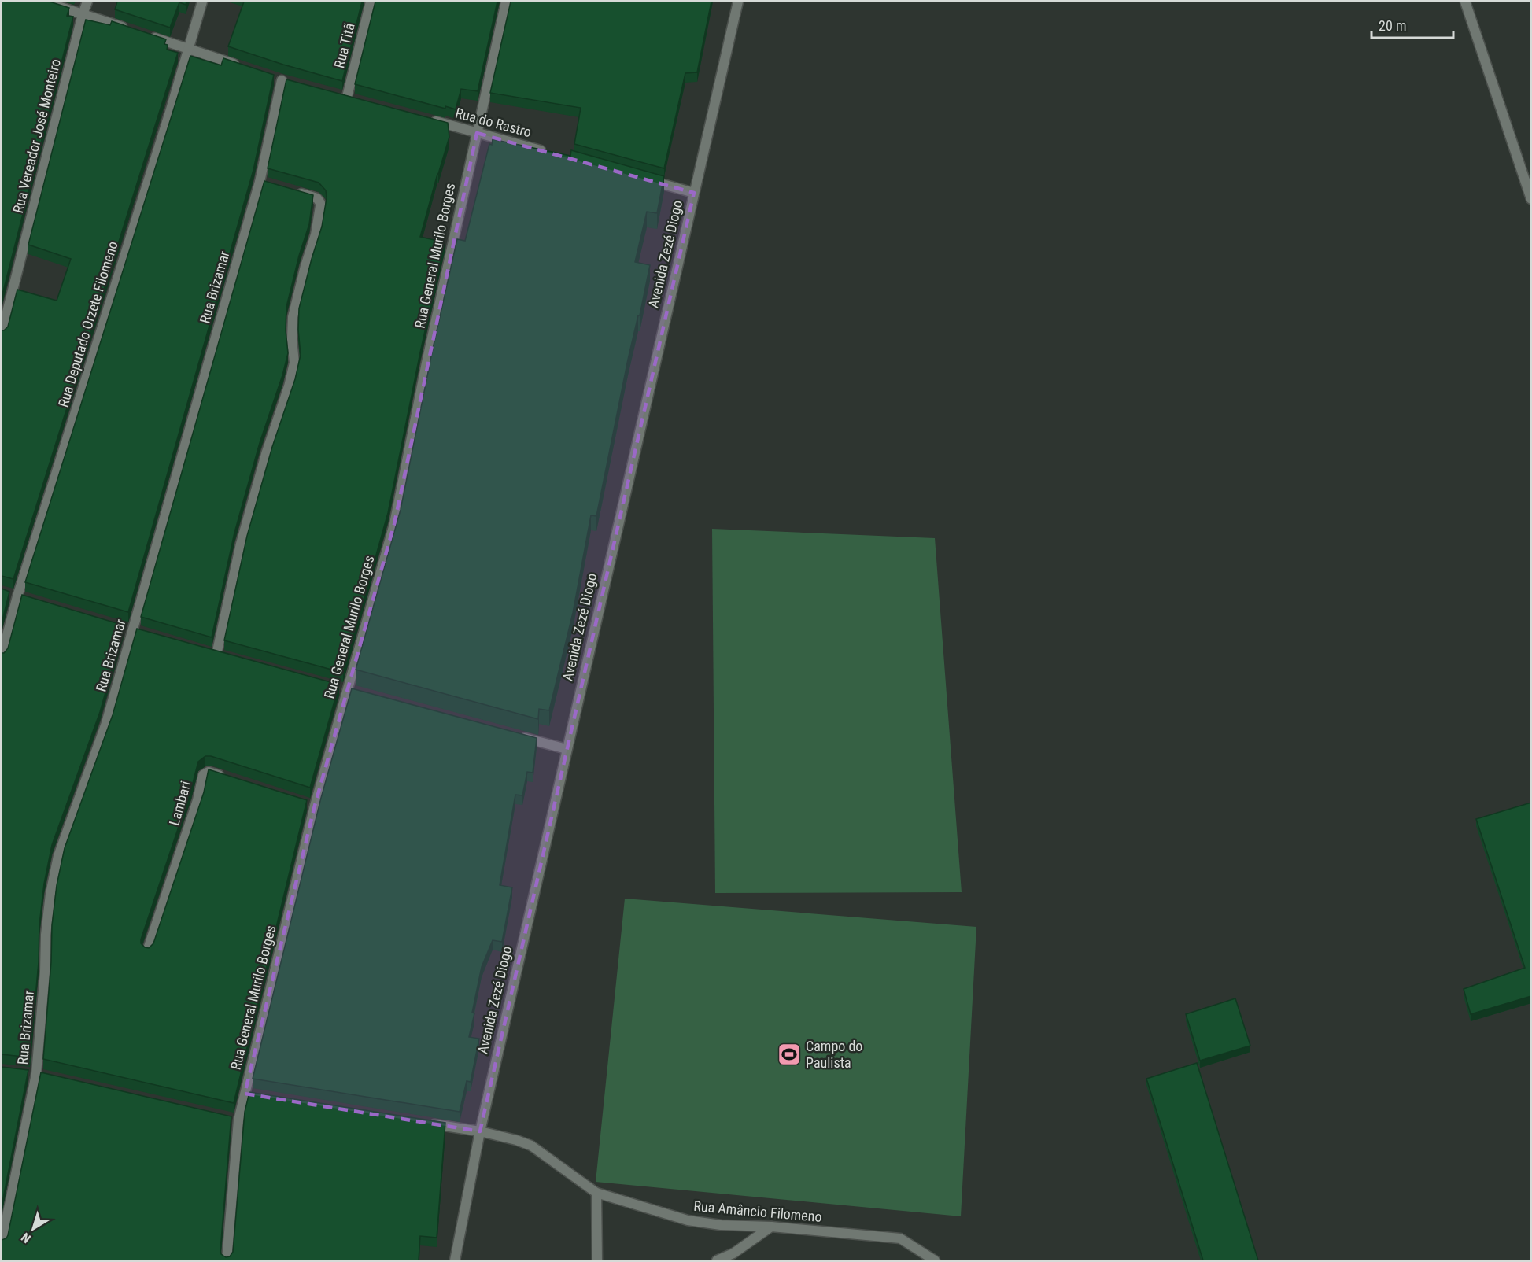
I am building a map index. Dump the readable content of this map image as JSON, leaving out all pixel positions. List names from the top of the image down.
{
  "streets": {
    "street": [
      "Rua Titã",
      "Rua do Rastro",
      "Rua Vereador José Monteiro",
      "Avenida Zezé Diogo",
      "Rua General Murilo Borges",
      "Rua Brizamar",
      "Rua Deputado Orzete Filomeno",
      "Lambari",
      "Rua Amâncio Filomeno"
    ]
  },
  "crossings": [
    ["Rua do Rastro", "Rua General Murilo Borges"],
    ["Avenida Zezé Diogo", "Rua Amâncio Filomeno"]
  ],
  "places": {
    "sports": ["Campo do Paulista"]
  },
  "scale_bar": "20 m",
  "north": "bottom left"
}
